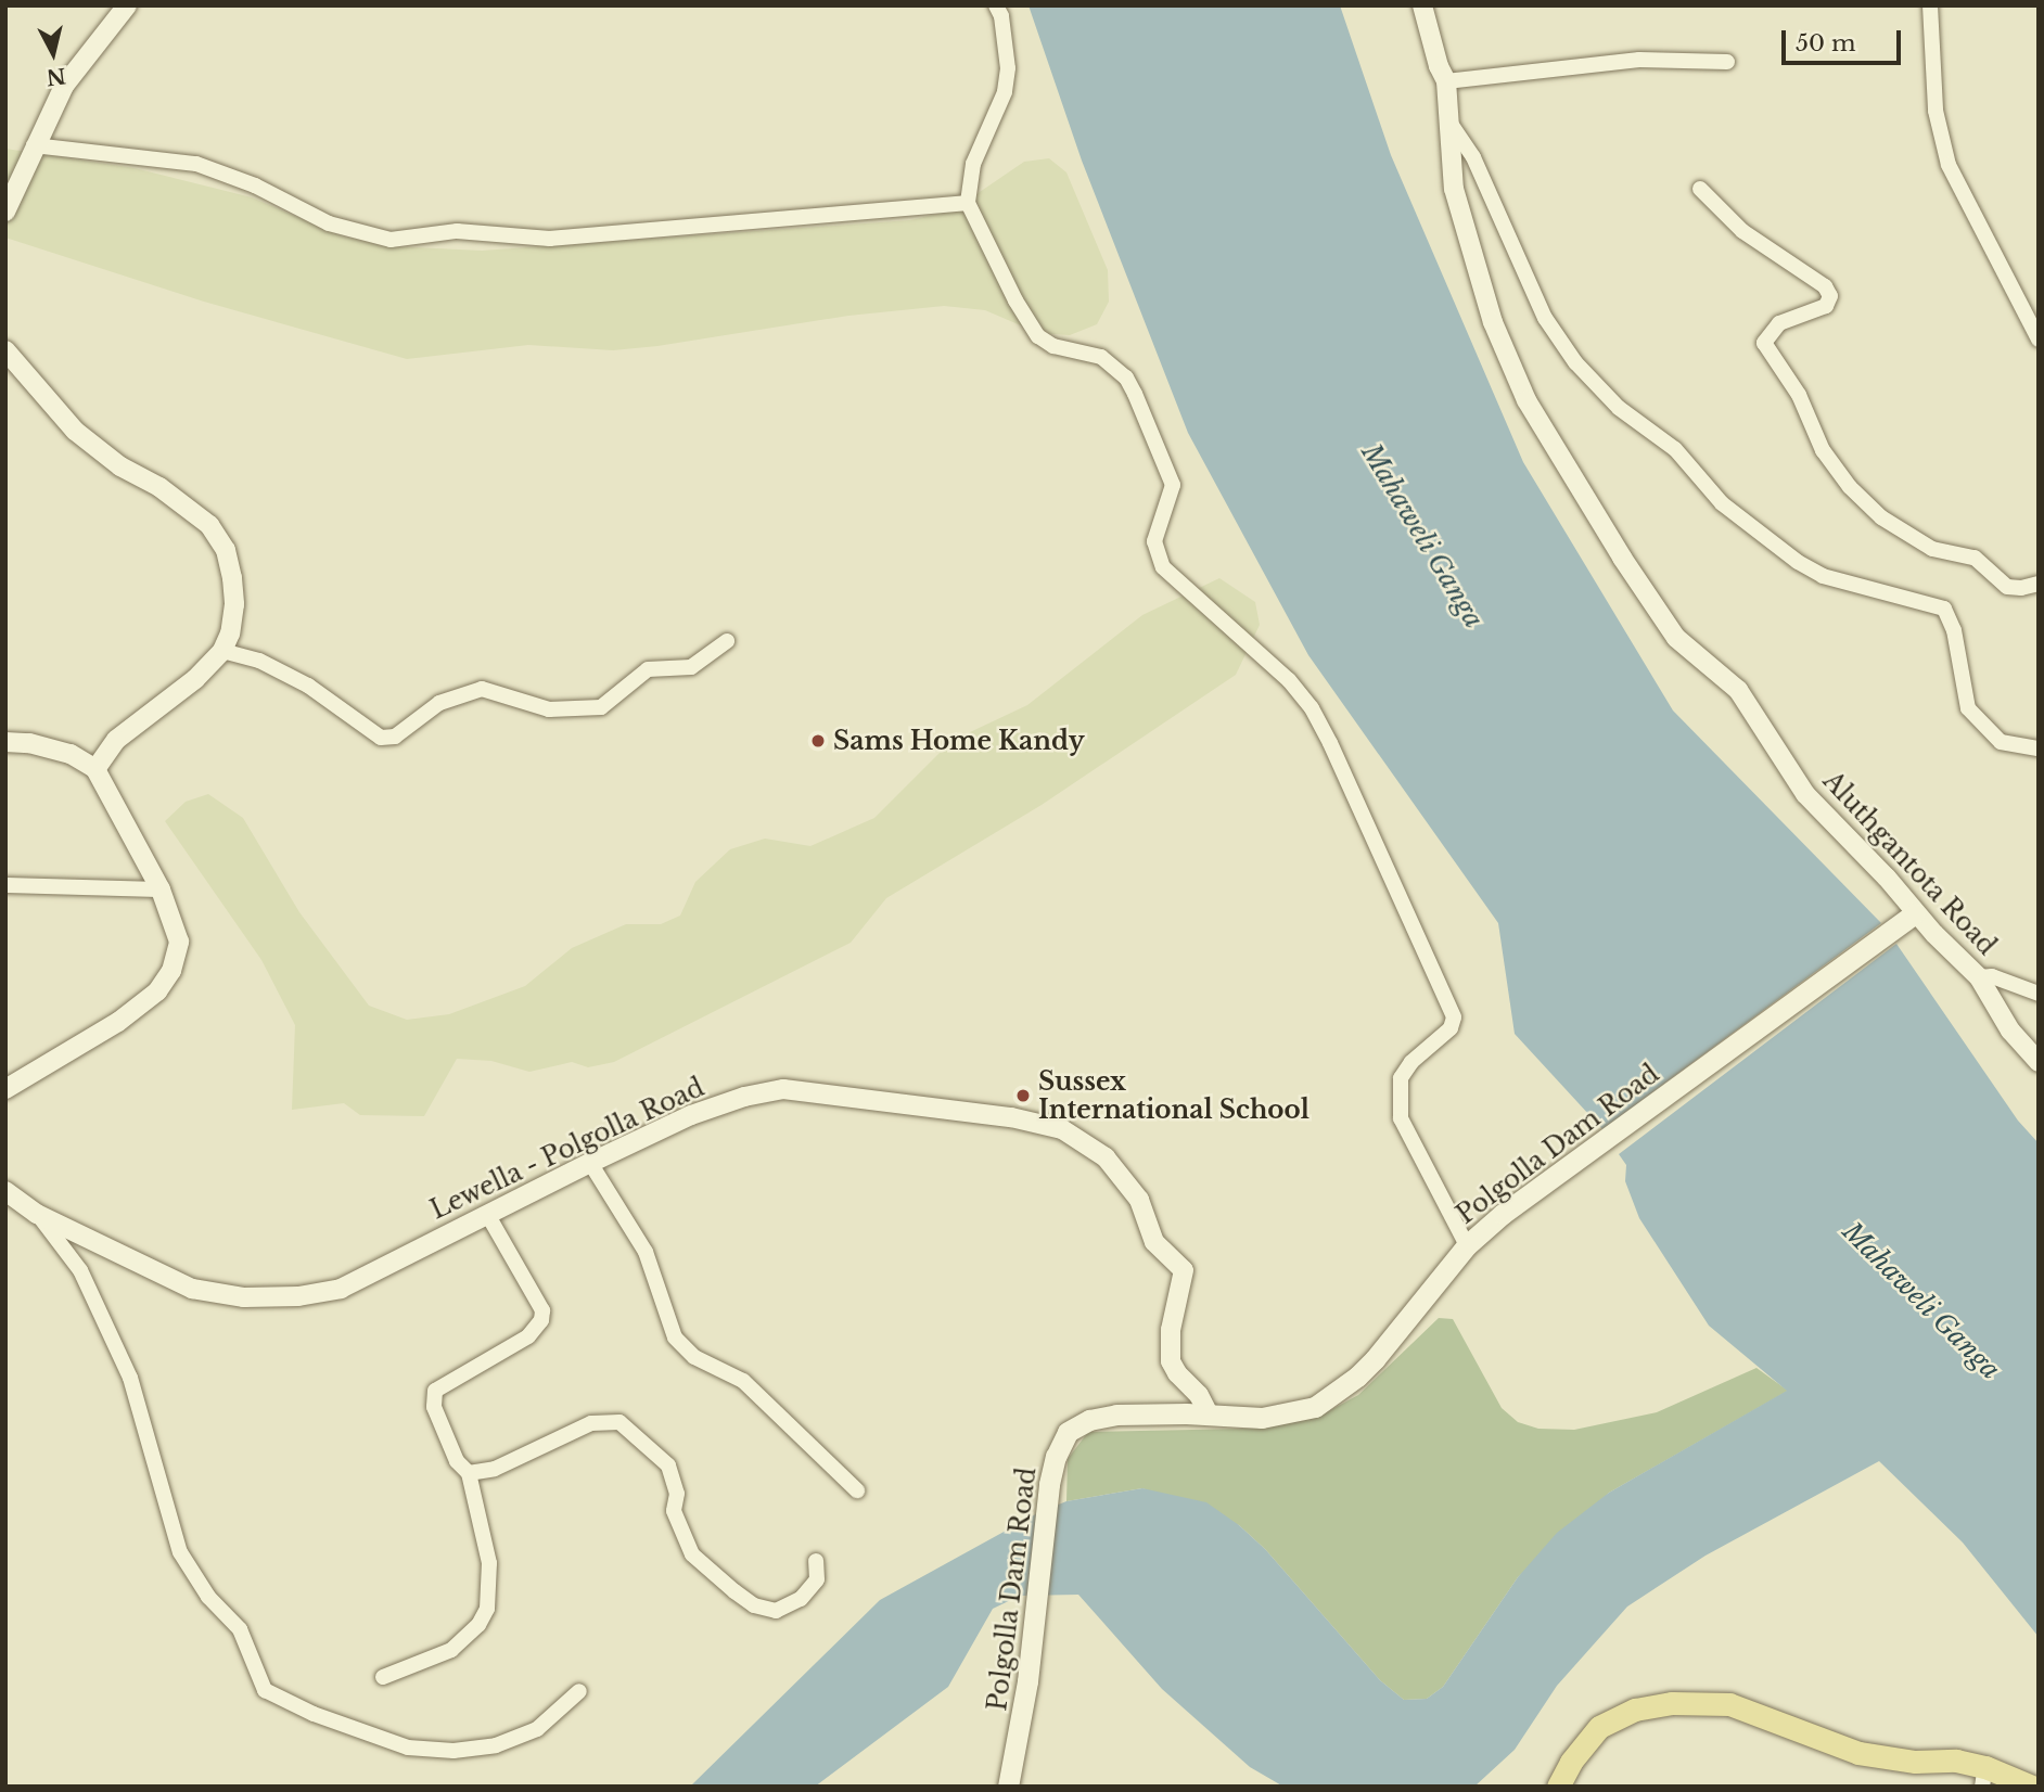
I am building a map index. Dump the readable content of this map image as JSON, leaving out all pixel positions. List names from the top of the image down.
{
  "streets": {
    "main road": ["Polgolla Dam Road"],
    "street": ["Aluthgantota Road", "Lewella - Polgolla Road"]
  },
  "crossings": [
    ["Aluthgantota Road", "Polgolla Dam Road"],
    ["Polgolla Dam Road", "Lewella - Polgolla Road"]
  ],
  "water": ["Mahaweli Ganga"],
  "places": ["Sams Home Kandy", "Sussex International School"],
  "scale_bar": "50 m",
  "north": "bottom"
}
